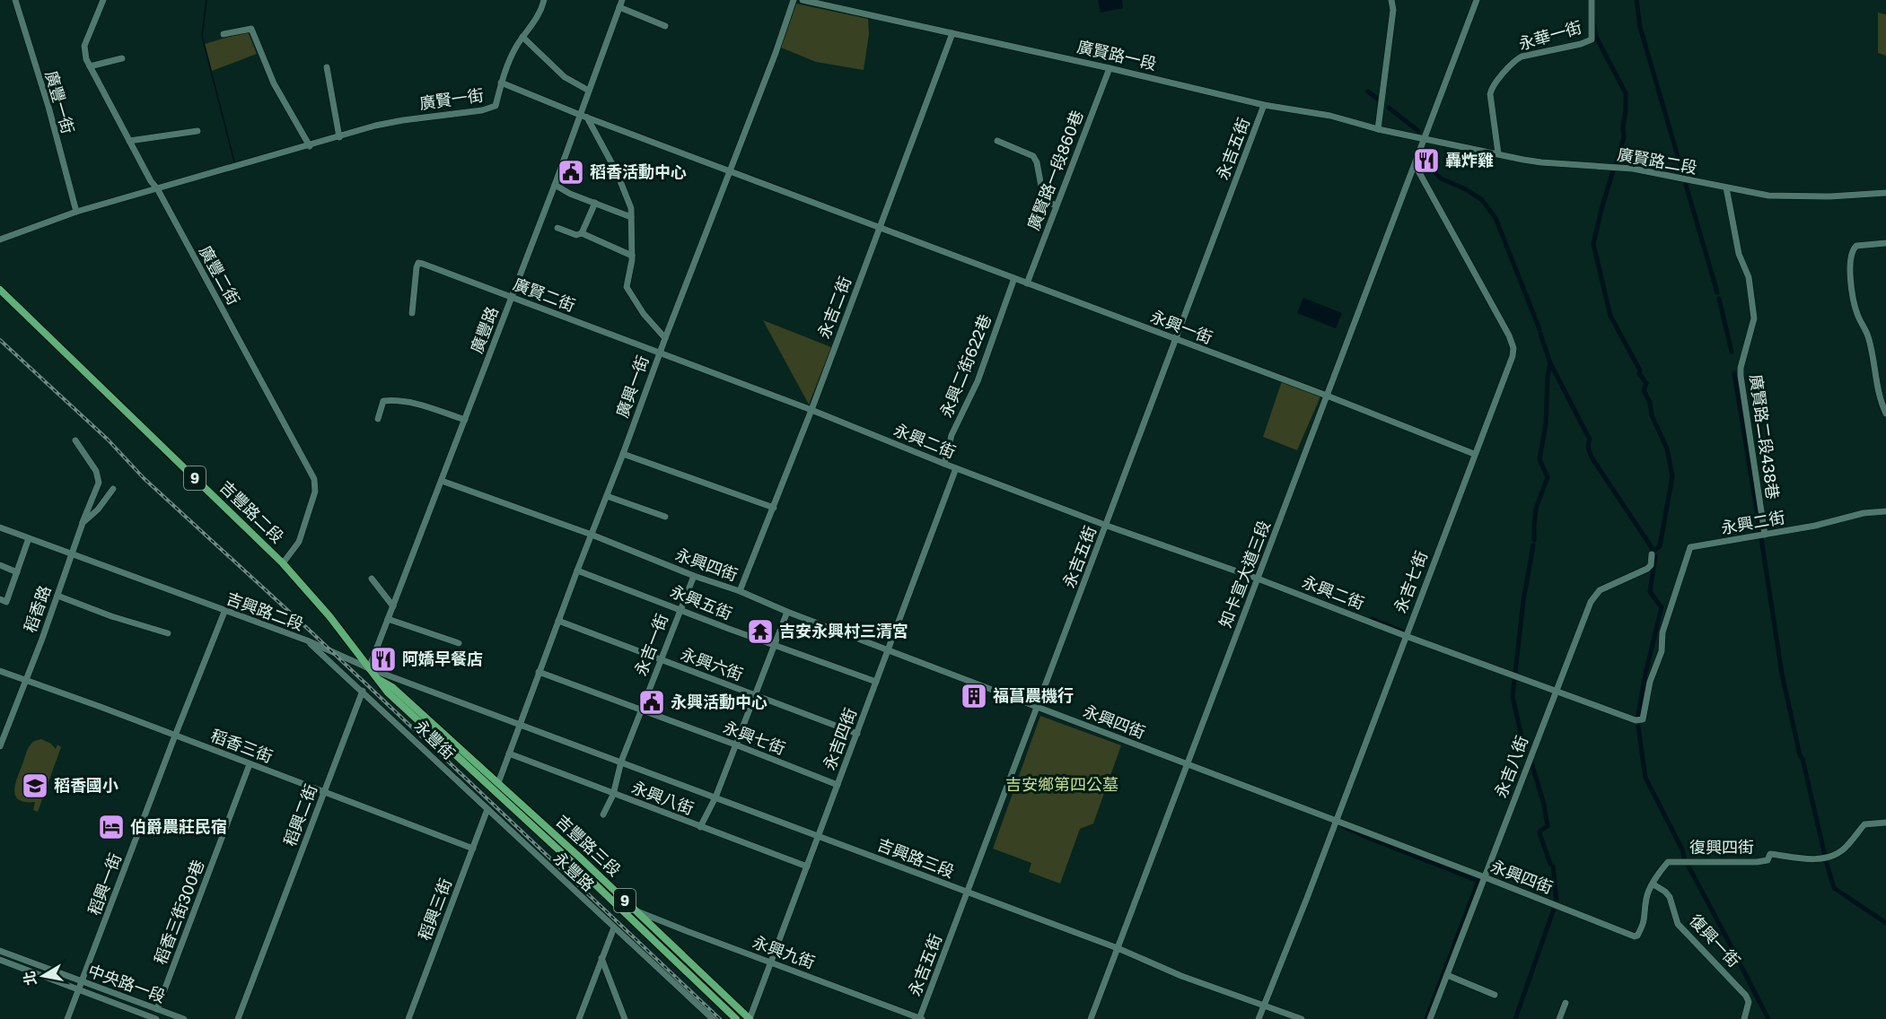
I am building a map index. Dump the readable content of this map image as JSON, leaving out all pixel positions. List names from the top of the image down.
{
  "streets": {
    "main road": ["9", "吉豐路二段", "吉豐路三段"],
    "street": [
      "永華一街",
      "廣賢路一段",
      "廣賢一街",
      "廣豐一街",
      "永吉五街",
      "廣賢路二段",
      "廣賢路一段860巷",
      "廣豐二街",
      "廣賢二街",
      "永吉二街",
      "永興一街",
      "廣豐路",
      "永興二街622巷",
      "廣興一街",
      "廣賢路二段438巷",
      "永興二街",
      "永興四街",
      "知卡宣大道三段",
      "永吉七街",
      "永興五街",
      "稻香路",
      "吉興路二段",
      "永吉一街",
      "永興六街",
      "永興七街",
      "永吉四街",
      "永豐街",
      "稻香三街",
      "永吉八街",
      "永興八街",
      "稻興二街",
      "復興四街",
      "吉興路三段",
      "永豐路",
      "稻興一街",
      "稻興三街",
      "稻香三街300巷",
      "復興一街",
      "永興九街",
      "中央路一段"
    ]
  },
  "crossings": [
    ["永華一街", "廣賢路二段"],
    ["廣賢路一段", "永吉五街"],
    ["廣賢路一段", "廣賢路二段"],
    ["廣賢路一段", "廣賢路一段860巷"],
    ["廣賢路一段", "永吉二街"],
    ["廣賢路一段", "知卡宣大道三段"],
    ["廣賢一街", "廣豐一街"],
    ["廣賢一街", "廣豐二街"],
    ["廣賢一街", "永吉二街"],
    ["廣賢一街", "永興一街"],
    ["廣賢一街", "廣豐路"],
    ["廣賢一街", "廣興一街"],
    ["永吉五街", "永興一街"],
    ["永吉五街", "永興二街"],
    ["永吉五街", "永興四街"],
    ["永吉五街", "吉興路三段"],
    ["永吉五街", "永興九街"],
    ["廣賢路二段", "廣賢路二段438巷"],
    ["廣賢路二段", "知卡宣大道三段"],
    ["廣賢路一段860巷", "永興一街"],
    ["廣豐二街", "吉豐路二段"],
    ["廣賢二街", "廣豐路"],
    ["廣賢二街", "廣興一街"],
    ["廣賢二街", "永興二街"],
    ["永吉二街", "永興一街"],
    ["永吉二街", "永興二街"],
    ["永吉二街", "永興四街"],
    ["永興一街", "永興二街622巷"],
    ["永興一街", "知卡宣大道三段"],
    ["永興一街", "永吉七街"],
    ["廣豐路", "吉豐路二段"],
    ["廣豐路", "永興四街"],
    ["廣豐路", "吉興路二段"],
    ["永興二街622巷", "永興二街"],
    ["廣興一街", "永興二街"],
    ["廣興一街", "吉豐路二段"],
    ["廣興一街", "永興四街"],
    ["廣興一街", "永興五街"],
    ["廣興一街", "吉興路二段"],
    ["廣興一街", "永興六街"],
    ["廣興一街", "永興七街"],
    ["廣興一街", "永興八街"],
    ["廣興一街", "吉豐路三段"],
    ["廣興一街", "吉興路三段"],
    ["廣賢路二段438巷", "永興二街"],
    ["永興二街", "知卡宣大道三段"],
    ["永興二街", "永吉七街"],
    ["永興二街", "永吉四街"],
    ["永興二街", "永吉八街"],
    ["吉豐路二段", "吉興路二段"],
    ["吉豐路二段", "吉豐路三段"],
    ["永興四街", "知卡宣大道三段"],
    ["永興四街", "永吉七街"],
    ["永興四街", "永吉一街"],
    ["永興四街", "永吉四街"],
    ["永興四街", "永吉八街"],
    ["永興四街", "復興四街"],
    ["知卡宣大道三段", "永吉七街"],
    ["知卡宣大道三段", "吉興路三段"],
    ["永吉七街", "吉興路三段"],
    ["永興五街", "永吉一街"],
    ["永興五街", "永吉四街"],
    ["稻香路", "吉興路二段"],
    ["稻香路", "稻香三街"],
    ["吉興路二段", "吉興路三段"],
    ["吉興路二段", "稻興一街"],
    ["永吉一街", "永興六街"],
    ["永吉一街", "永興七街"],
    ["永吉一街", "永興八街"],
    ["永吉一街", "吉興路三段"],
    ["永興六街", "永吉四街"],
    ["永興七街", "永吉四街"],
    ["永吉四街", "永興八街"],
    ["永吉四街", "吉豐路三段"],
    ["永吉四街", "吉興路三段"],
    ["永吉四街", "永興九街"],
    ["永豐街", "稻興二街"],
    ["永豐街", "永豐路"],
    ["永豐街", "稻興三街"],
    ["稻香三街", "稻興二街"],
    ["稻香三街", "稻興一街"],
    ["稻香三街", "稻興三街"],
    ["稻香三街", "稻香三街300巷"],
    ["吉豐路三段", "永興九街"],
    ["復興四街", "復興一街"],
    ["永豐路", "稻興三街"],
    ["稻興一街", "中央路一段"],
    ["稻香三街300巷", "中央路一段"]
  ],
  "parks": ["吉安鄉第四公墓"],
  "places": {
    "restaurant": ["轟炸雞", "阿嬌早餐店"],
    "public building": ["稻香活動中心", "永興活動中心"],
    "temple": ["吉安永興村三清宮"],
    "building": ["福菖農機行"],
    "school or university": ["稻香國小"],
    "hotel": ["伯爵農莊民宿"]
  },
  "north": "left"
}
